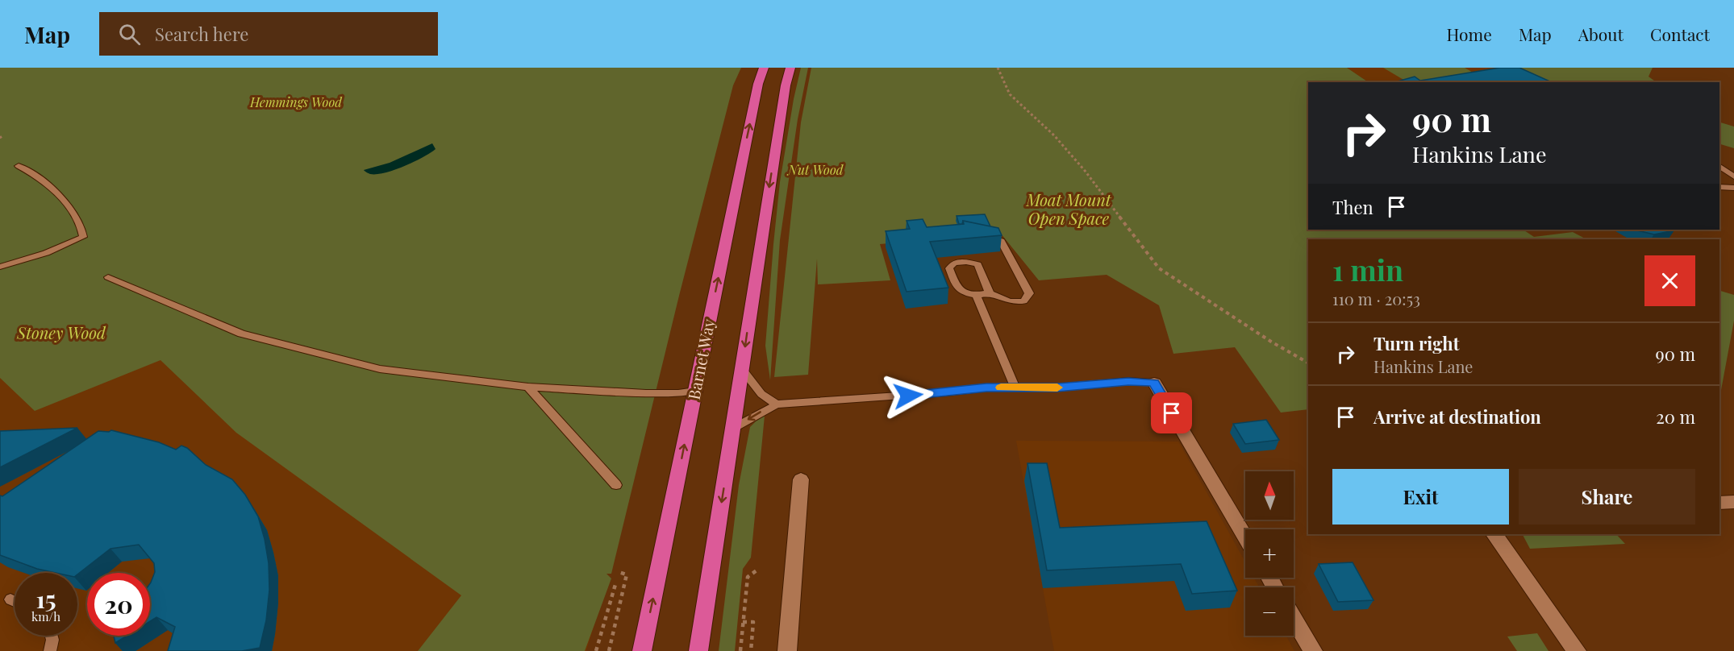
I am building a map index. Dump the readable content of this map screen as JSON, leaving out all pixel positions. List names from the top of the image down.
{
  "streets": {
    "highway": ["Barnet Way"]
  },
  "parks": [
    "Hemmings Wood",
    "Nut Wood",
    "Moat Mount Open Space",
    "Stoney Wood"
  ],
  "north": "top",
  "page": {
    "header": "Map",
    "search": "Search here",
    "nav": [
      "Home",
      "Map",
      "About",
      "Contact"
    ],
    "turn": ["90 m", "Hankins Lane"],
    "then": "Then",
    "heading": ["1 min", "110 m · 20:53"],
    "list": [
      {
        "name": "Turn right",
        "note": "Hankins Lane",
        "value": "90 m"
      },
      {
        "name": "Arrive at destination",
        "value": "20 m"
      }
    ],
    "buttons": ["Exit", "Share"],
    "map_buttons": ["+", "−"],
    "speed": "15 km/h",
    "limit": "20"
  }
}
